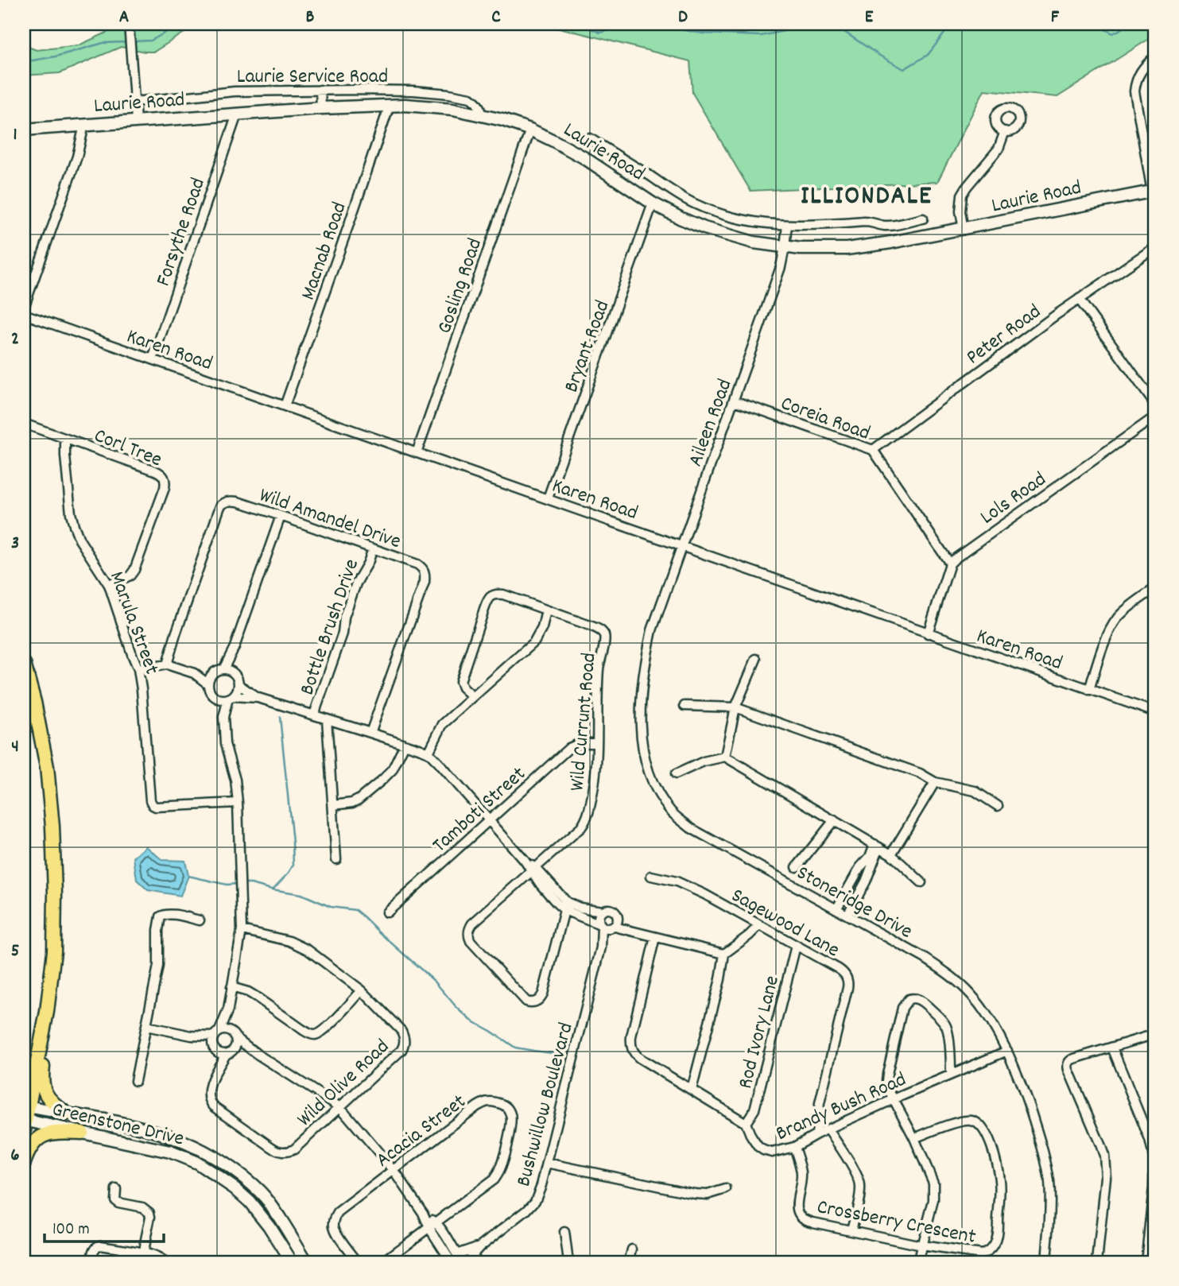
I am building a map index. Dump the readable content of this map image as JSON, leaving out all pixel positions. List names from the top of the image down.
{
  "streets": {
    "main road": ["Laurie Road", "Greenstone Drive"],
    "street": [
      "Laurie Service Road",
      "Forsythe Road",
      "Macnab Road",
      "Gosling Road",
      "Peter Road",
      "Bryant Road",
      "Karen Road",
      "Coreia Road",
      "Aileen Road",
      "Corl Tree",
      "Lols Road",
      "Wild Amandel Drive",
      "Marula Street",
      "Bottle Brush Drive",
      "Wild Currunt Road",
      "Tamboti Street",
      "Stoneridge Drive",
      "Sagewood Lane",
      "Rod Ivory Lane",
      "Wild Olive Road",
      "Bushwillow Boulevard",
      "Brandy Bush Road",
      "Acacia Street",
      "Crossberry Crescent"
    ]
  },
  "crossings": [
    ["Laurie Service Road", "Laurie Road"],
    ["Laurie Road", "Forsythe Road"],
    ["Laurie Road", "Macnab Road"],
    ["Laurie Road", "Gosling Road"],
    ["Laurie Road", "Bryant Road"],
    ["Laurie Road", "Aileen Road"],
    ["Forsythe Road", "Karen Road"],
    ["Macnab Road", "Karen Road"],
    ["Gosling Road", "Karen Road"],
    ["Peter Road", "Coreia Road"],
    ["Bryant Road", "Karen Road"],
    ["Karen Road", "Aileen Road"],
    ["Coreia Road", "Aileen Road"],
    ["Coreia Road", "Lols Road"],
    ["Aileen Road", "Stoneridge Drive"],
    ["Corl Tree", "Marula Street"],
    ["Wild Amandel Drive", "Bottle Brush Drive"],
    ["Wild Currunt Road", "Tamboti Street"],
    ["Stoneridge Drive", "Brandy Bush Road"],
    ["Sagewood Lane", "Rod Ivory Lane"],
    ["Sagewood Lane", "Brandy Bush Road"],
    ["Rod Ivory Lane", "Brandy Bush Road"],
    ["Brandy Bush Road", "Crossberry Crescent"]
  ],
  "districts": ["ILLIONDALE"],
  "scale_bar": "100 m",
  "grid": {
    "columns": [
      "A",
      "B",
      "C",
      "D",
      "E",
      "F"
    ],
    "rows": [
      "1",
      "2",
      "3",
      "4",
      "5",
      "6"
    ]
  }
}
